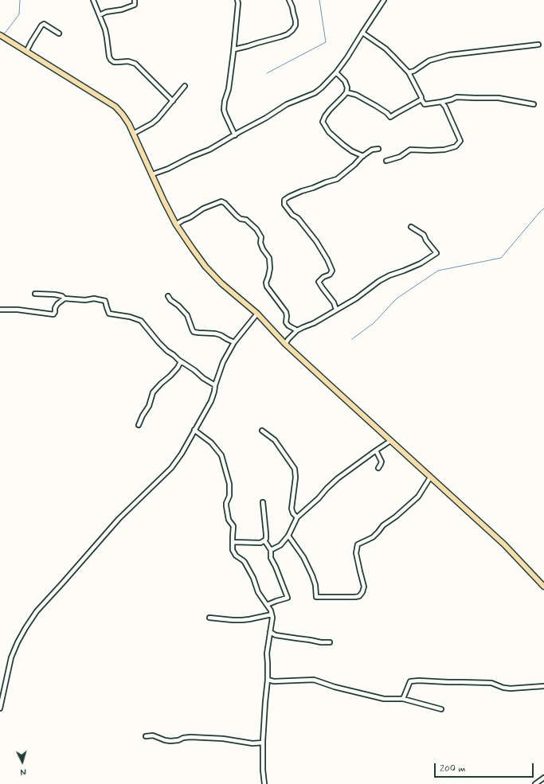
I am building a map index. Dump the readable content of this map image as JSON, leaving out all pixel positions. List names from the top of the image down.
{
  "scale_bar": "200 m",
  "north": "bottom"
}
